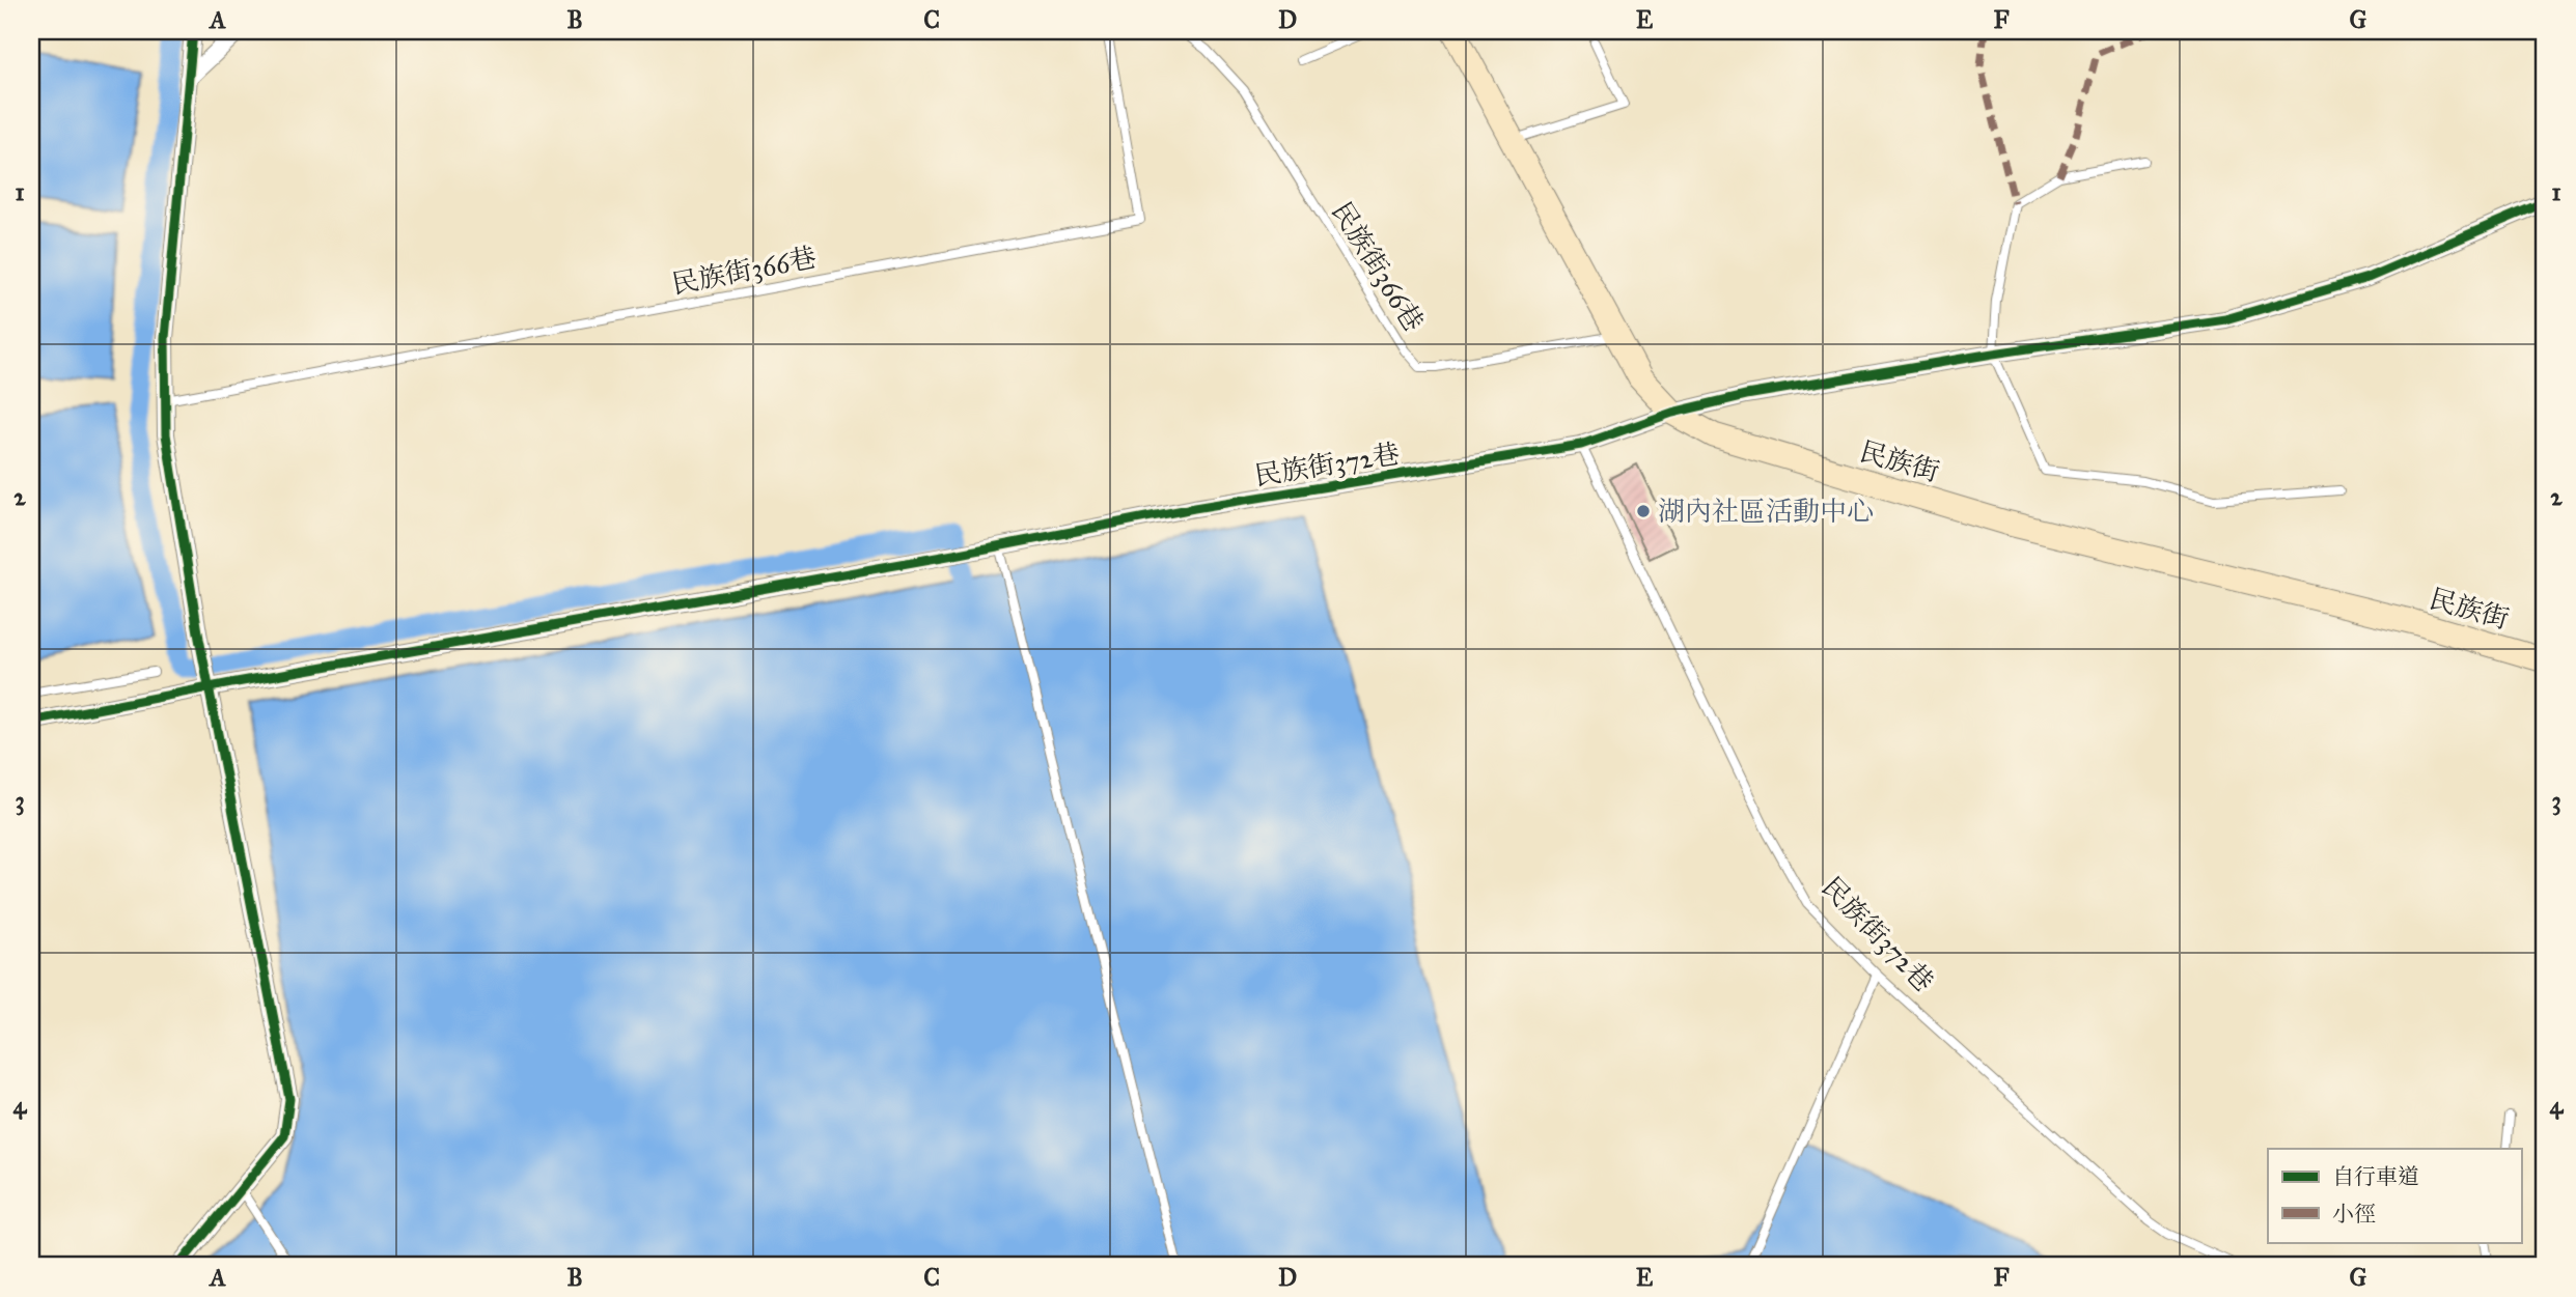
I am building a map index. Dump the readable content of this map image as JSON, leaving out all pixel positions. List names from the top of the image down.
{
  "streets": {
    "street": ["民族街", "民族街372巷"],
    "lane": ["民族街366巷"]
  },
  "crossings": [
    ["民族街366巷", "民族街"],
    ["民族街", "民族街372巷"]
  ],
  "places": ["湖內社區活動中心"],
  "legend": ["自行車道", "小徑"],
  "grid": {
    "columns": [
      "A",
      "B",
      "C",
      "D",
      "E",
      "F",
      "G"
    ],
    "rows": [
      "1",
      "2",
      "3",
      "4"
    ]
  }
}
